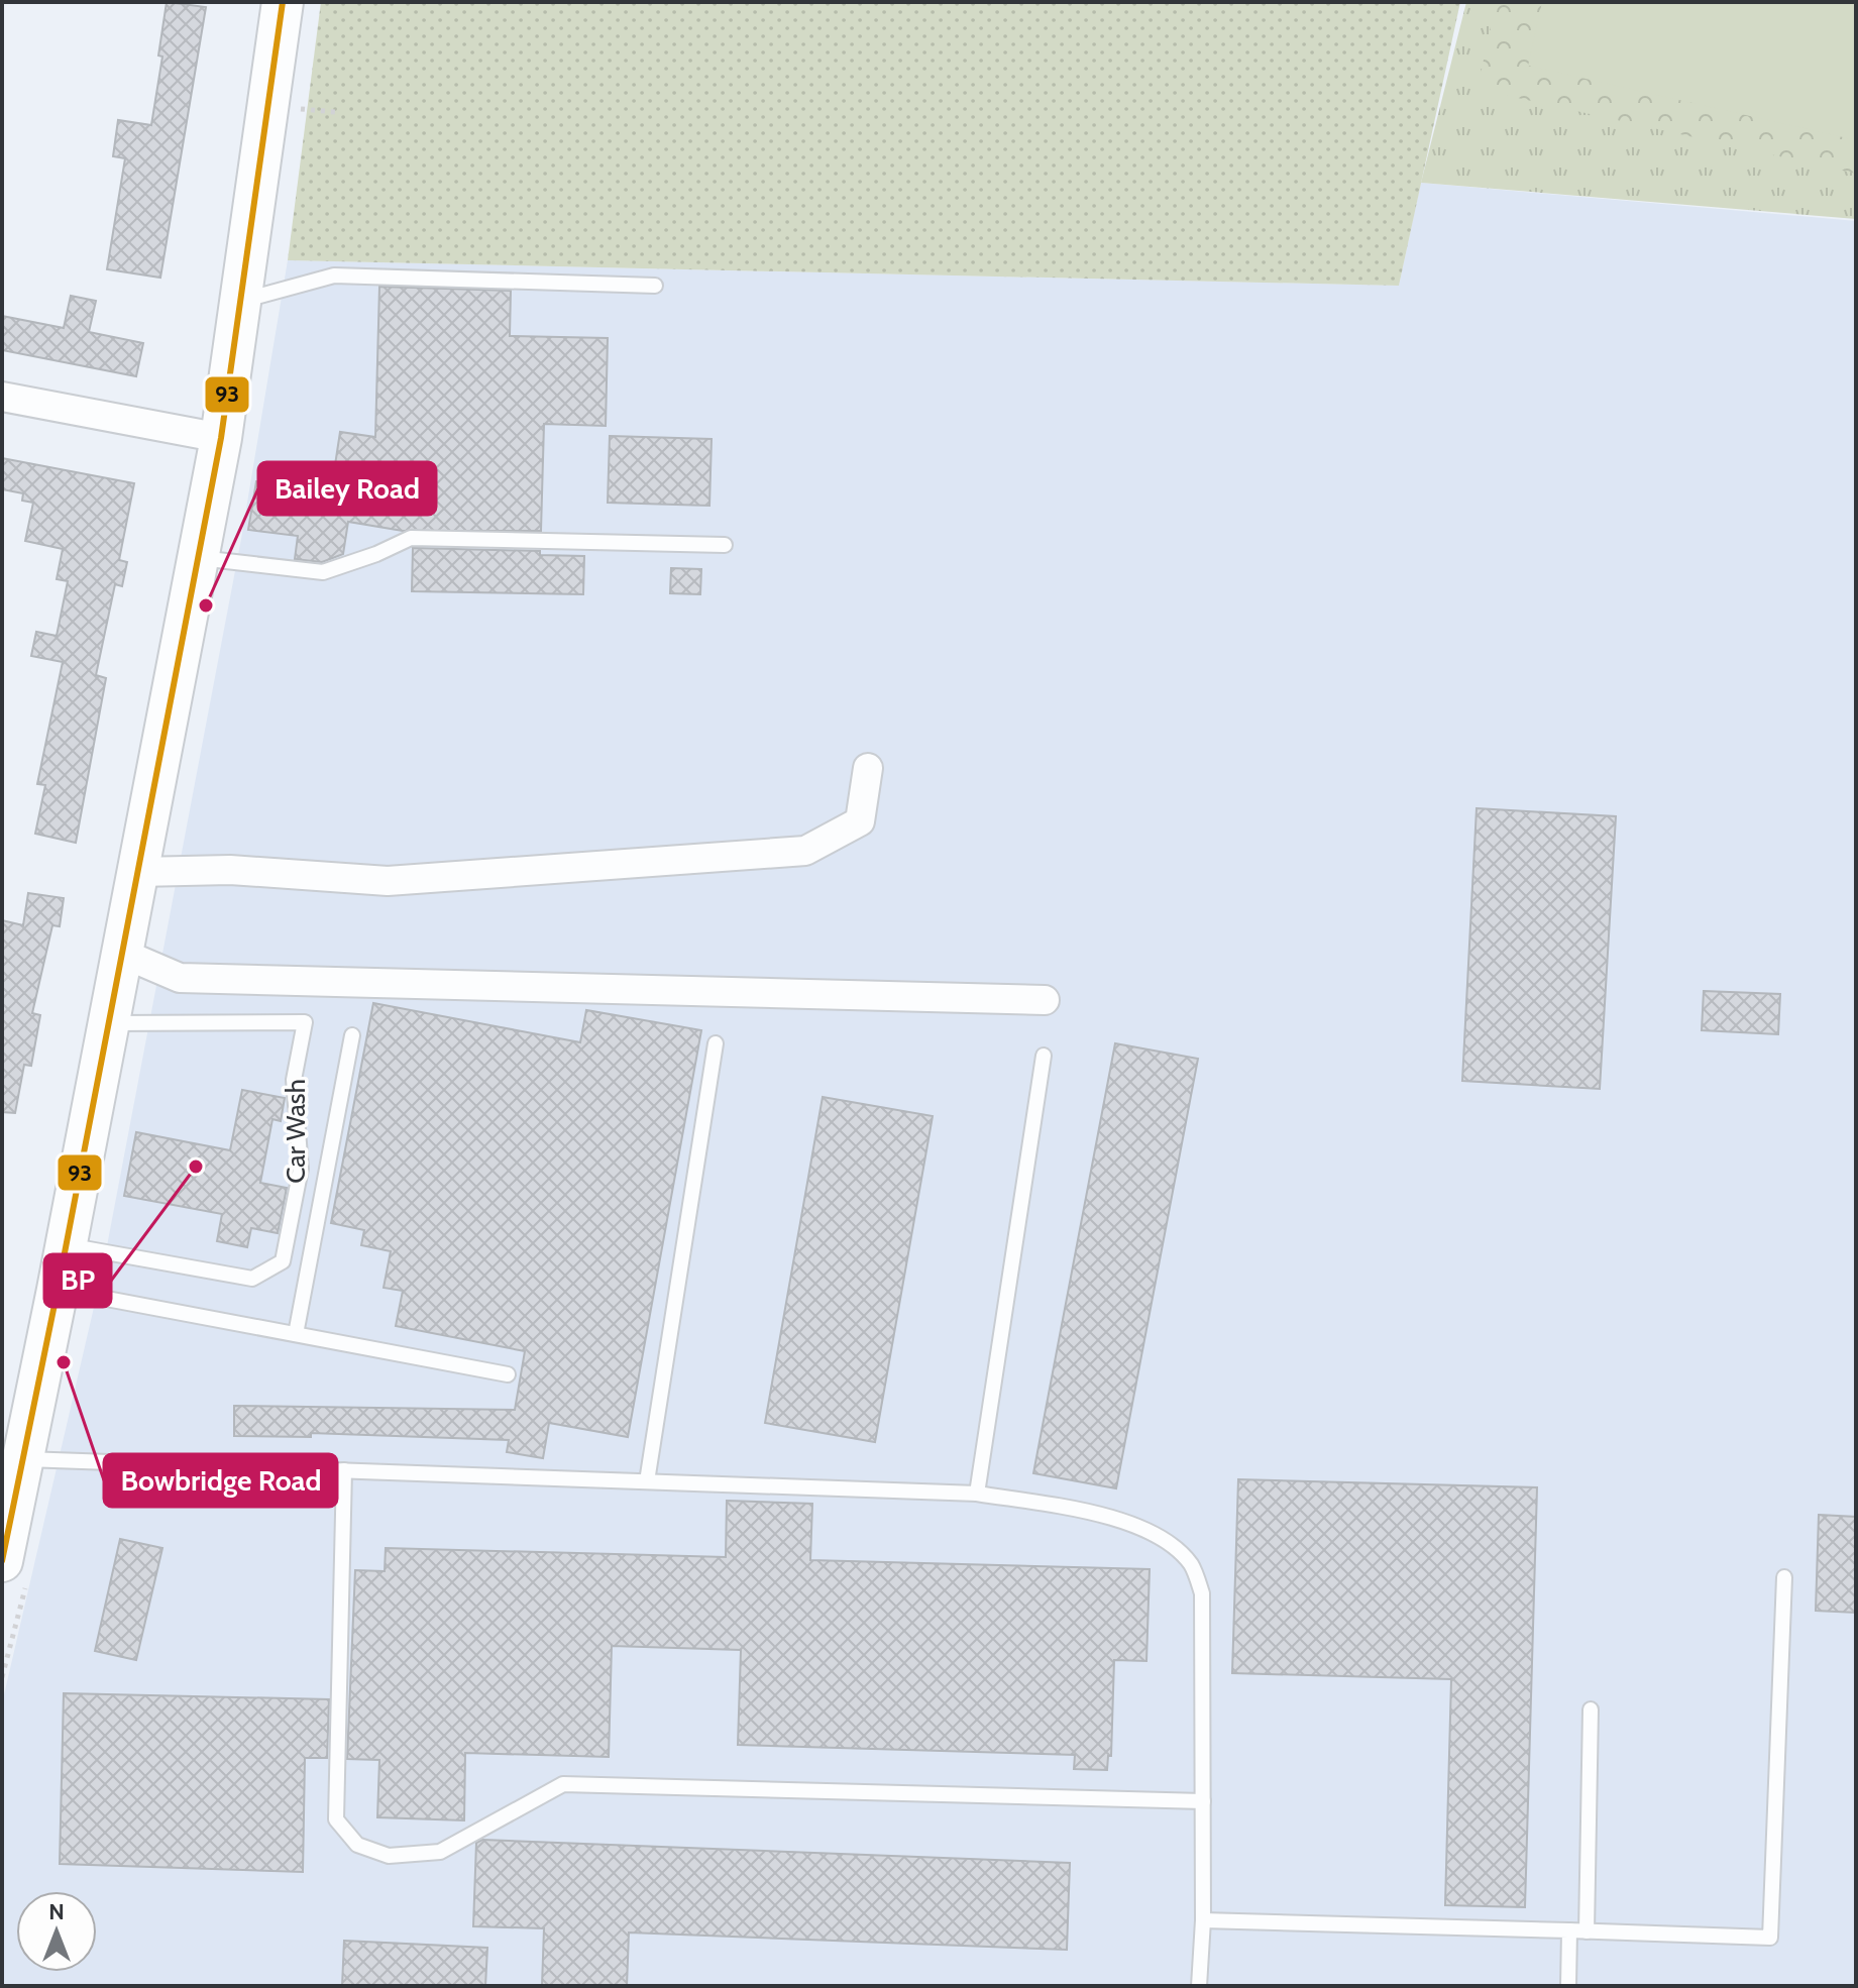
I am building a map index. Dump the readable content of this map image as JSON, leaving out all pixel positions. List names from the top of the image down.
{
  "streets": {
    "lane": ["Car Wash"]
  },
  "places": ["Bailey Road", "BP", "Bowbridge Road"],
  "lines": ["transit line 93"],
  "north": "top"
}
